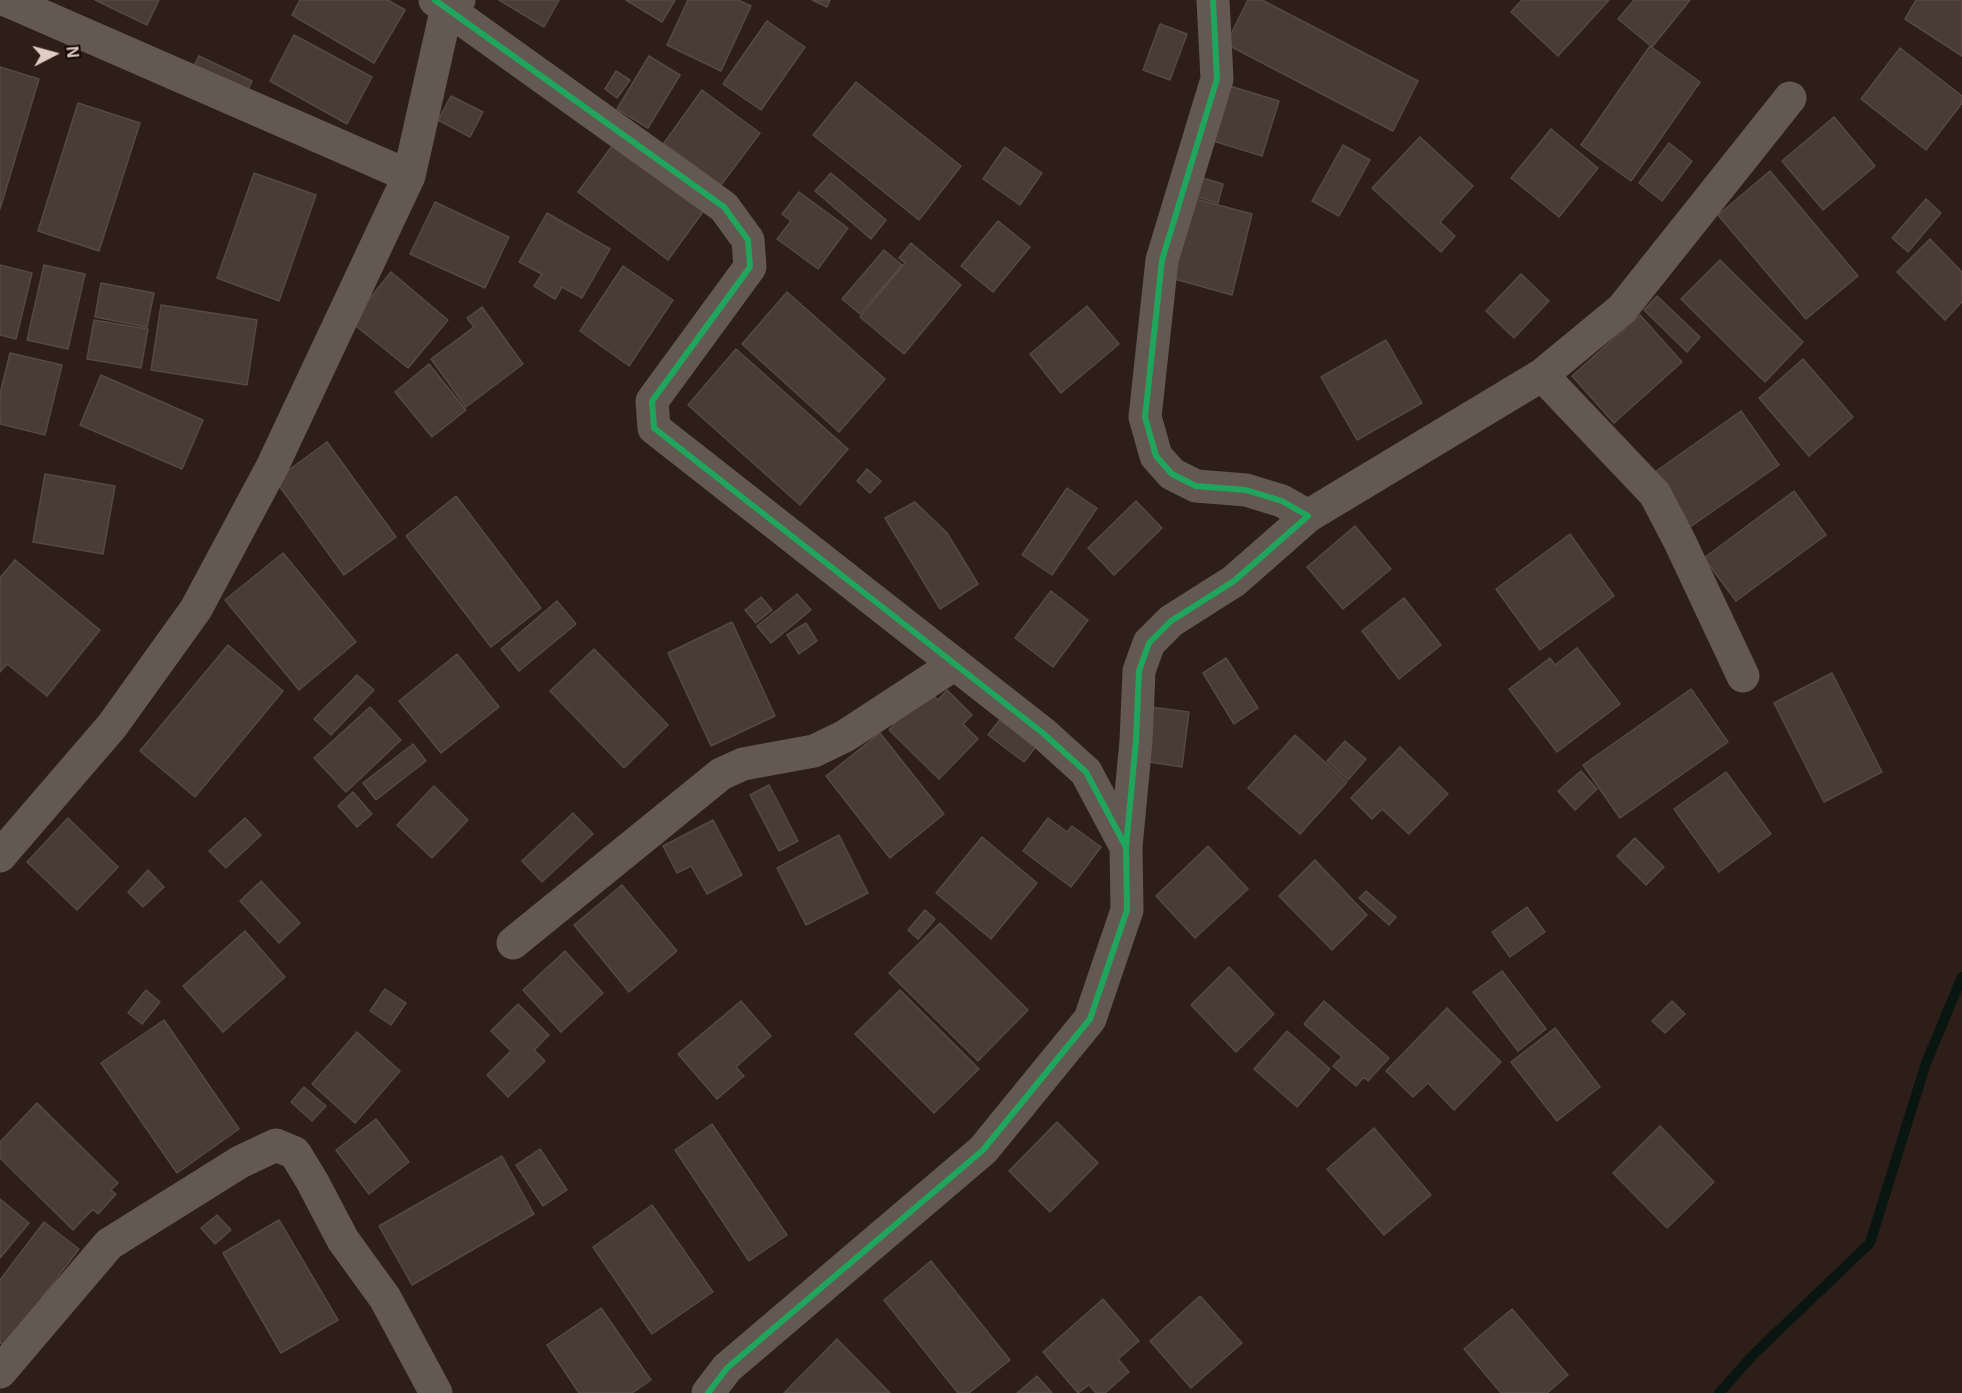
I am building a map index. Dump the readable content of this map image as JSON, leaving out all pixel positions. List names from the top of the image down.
{
  "north": "right"
}
